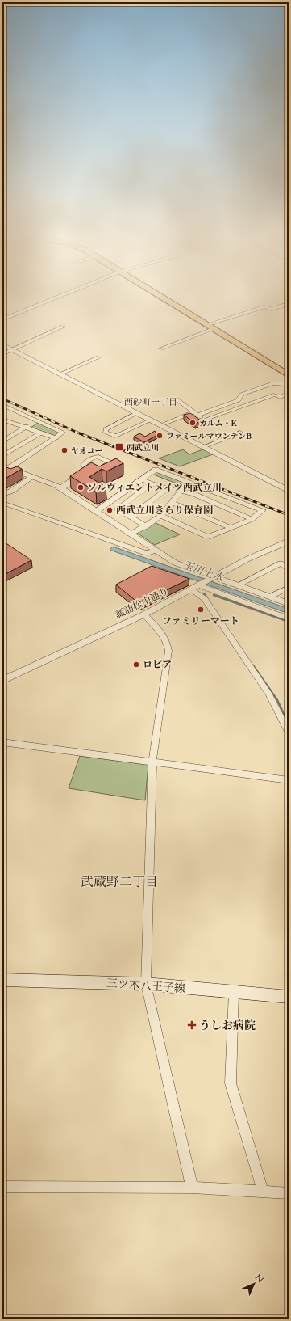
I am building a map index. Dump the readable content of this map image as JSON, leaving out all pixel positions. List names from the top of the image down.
{
  "streets": {
    "main road": ["三ツ木八王子線"],
    "street": ["諏訪松中通り"]
  },
  "districts": ["西砂町一丁目", "武蔵野二丁目"],
  "water": ["玉川上水"],
  "places": {
    "other": [
      "カルム・K",
      "ファミールマウンテンB",
      "ヤオコー",
      "ソルヴィエントメイツ西武立川",
      "西武立川きらり保育園",
      "ファミリーマート",
      "ロピア"
    ],
    "transit": ["西武立川"],
    "health": ["うしお病院"]
  },
  "north": "top right"
}
